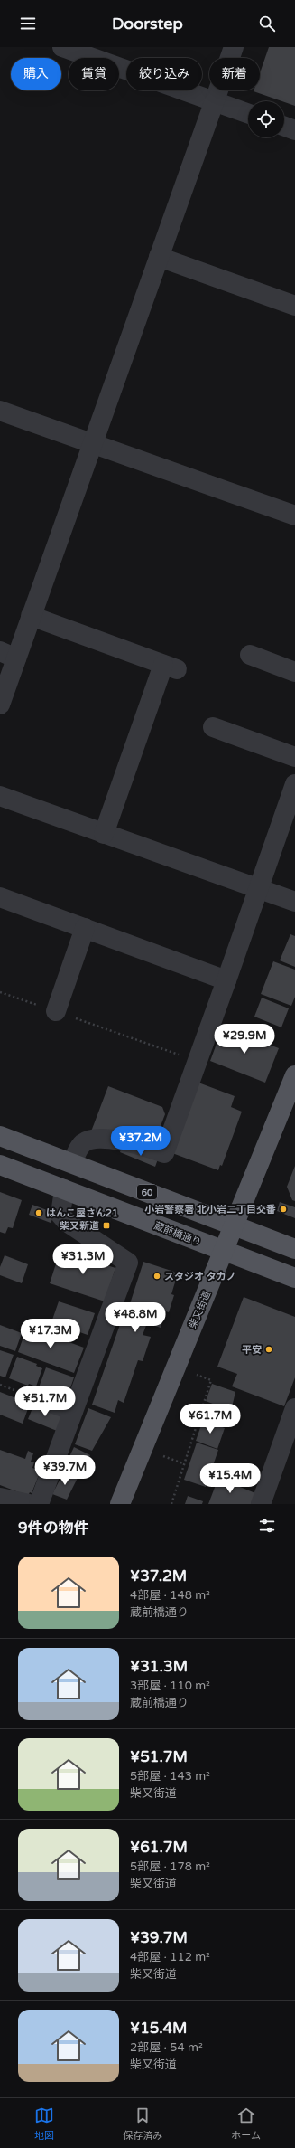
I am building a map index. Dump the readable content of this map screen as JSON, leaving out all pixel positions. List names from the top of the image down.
{
  "streets": {
    "main road": ["60", "蔵前橋通り", "柴又街道"]
  },
  "crossings": [
    ["60", "柴又街道"],
    ["蔵前橋通り", "柴又街道"]
  ],
  "places": {
    "other": [
      "小岩警察署 北小岩二丁目交番",
      "はんこ屋さん21",
      "スタジオ タカノ",
      "平安"
    ],
    "transit": ["柴又新道"]
  },
  "page": {
    "header": "Doorstep",
    "chip": [
      "購入",
      "賃貸",
      "絞り込み",
      "新着"
    ],
    "price": [
      "¥29.9M",
      "¥37.2M",
      "¥31.3M",
      "¥48.8M",
      "¥17.3M",
      "¥51.7M",
      "¥61.7M",
      "¥39.7M",
      "¥15.4M"
    ],
    "heading": "9件の物件",
    "list": [
      {
        "name": "¥37.2M",
        "note": "4部屋 · 148 m² · 蔵前橋通り"
      },
      {
        "name": "¥31.3M",
        "note": "3部屋 · 110 m² · 蔵前橋通り"
      },
      {
        "name": "¥51.7M",
        "note": "5部屋 · 143 m² · 柴又街道"
      },
      {
        "name": "¥61.7M",
        "note": "5部屋 · 178 m² · 柴又街道"
      },
      {
        "name": "¥39.7M",
        "note": "4部屋 · 112 m² · 柴又街道"
      },
      {
        "name": "¥15.4M",
        "note": "2部屋 · 54 m² · 柴又街道"
      }
    ],
    "tabs": ["地図", "保存済み", "ホーム"]
  }
}
